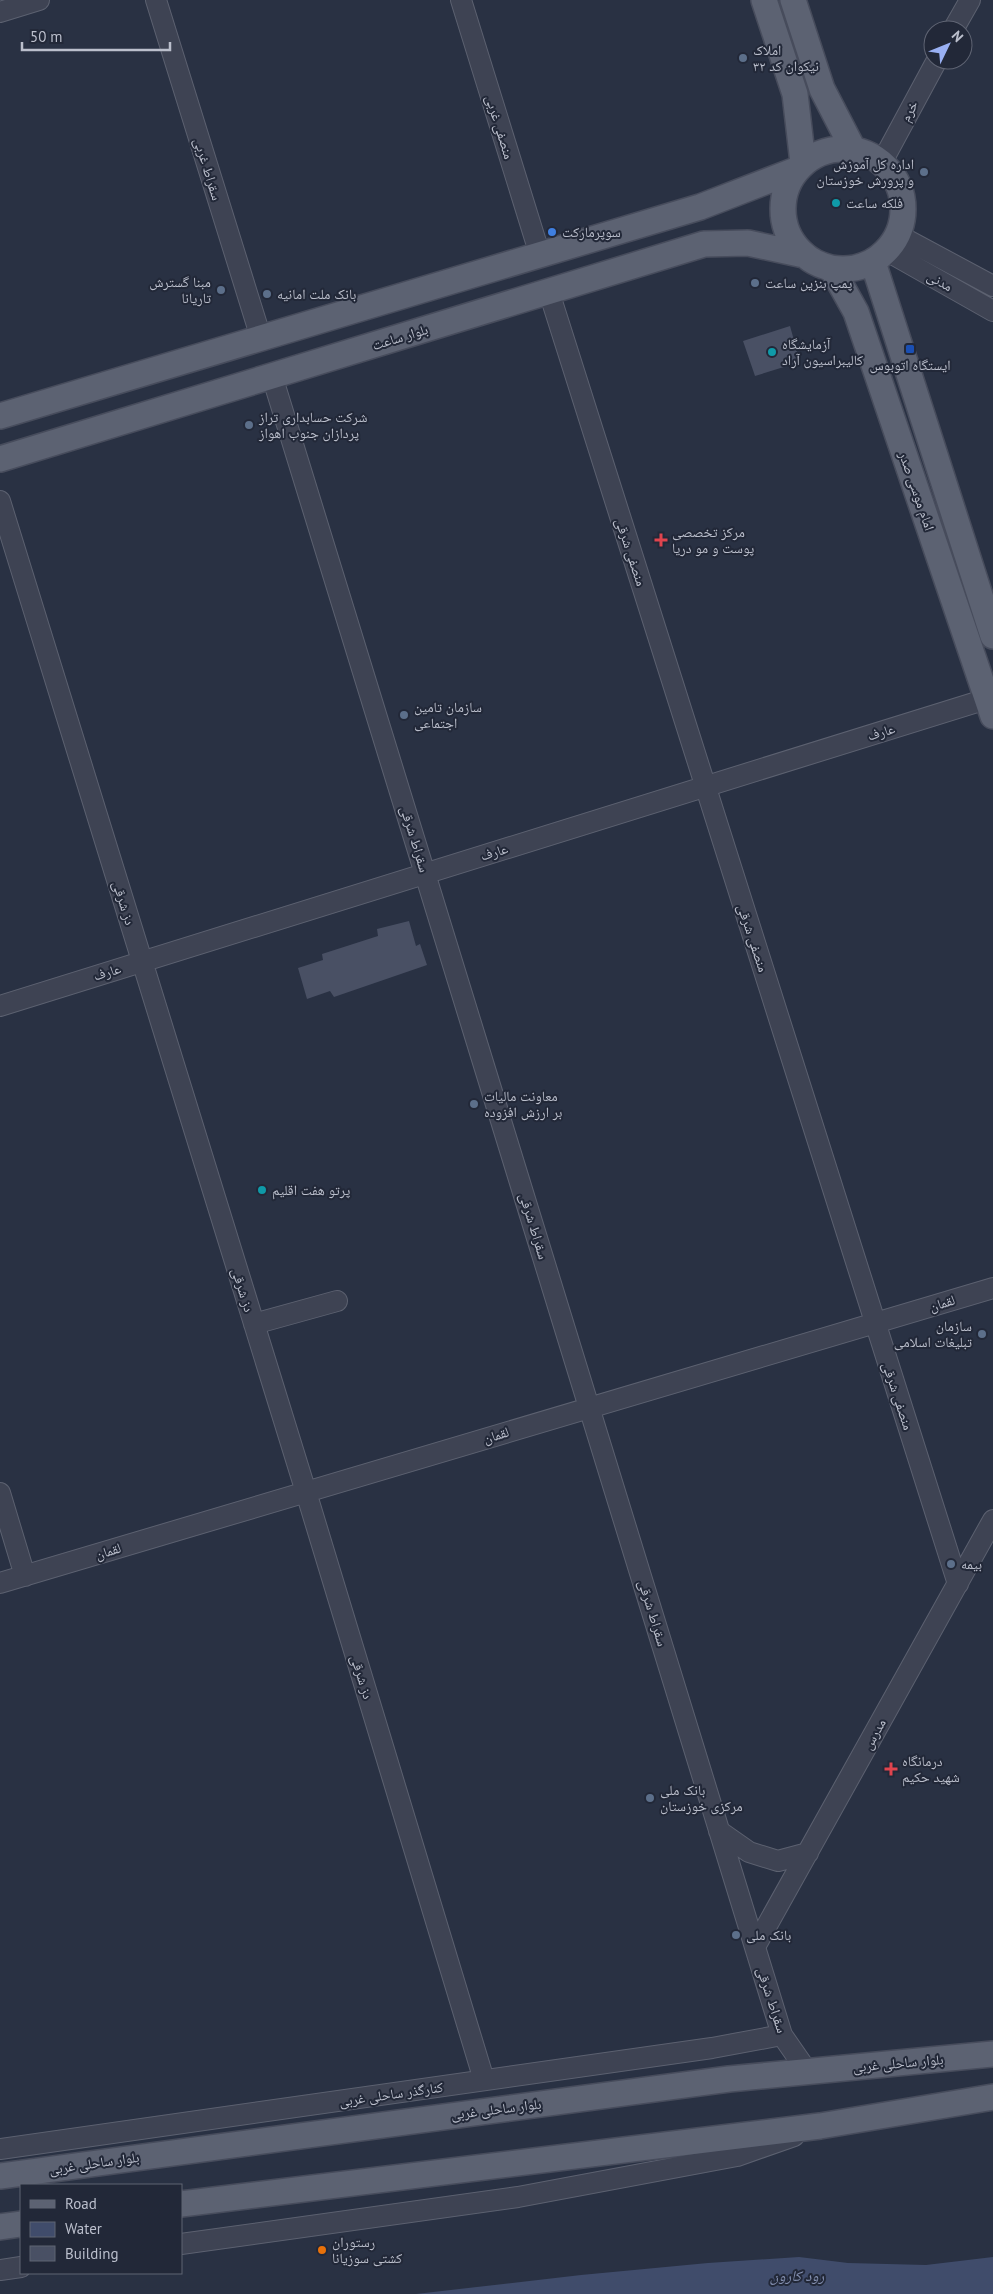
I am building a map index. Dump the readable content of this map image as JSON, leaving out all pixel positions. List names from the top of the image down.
{
  "streets": {
    "main road": ["بلوار ساعت", "امام موسی صدر", "بلوار ساحلی غربی"],
    "street": [
      "خرم",
      "منصفی غربی",
      "سقراط غربی",
      "مدنی",
      "منصفی شرقی",
      "عارف",
      "سقراط شرقی",
      "دز شرقی",
      "لقمان",
      "مدرس",
      "کنارگذر ساحلی غربی"
    ]
  },
  "crossings": [
    ["خرم", "مدنی"],
    ["خرم", "بلوار ساعت"],
    ["خرم", "امام موسی صدر"],
    ["مدنی", "بلوار ساعت"],
    ["مدنی", "امام موسی صدر"],
    ["بلوار ساعت", "امام موسی صدر"],
    ["بلوار ساعت", "منصفی شرقی"],
    ["بلوار ساعت", "سقراط شرقی"],
    ["امام موسی صدر", "عارف"],
    ["منصفی شرقی", "عارف"],
    ["منصفی شرقی", "لقمان"],
    ["منصفی شرقی", "مدرس"],
    ["عارف", "سقراط شرقی"],
    ["عارف", "دز شرقی"],
    ["سقراط شرقی", "لقمان"],
    ["سقراط شرقی", "مدرس"],
    ["سقراط شرقی", "بلوار ساحلی غربی"],
    ["سقراط شرقی", "کنارگذر ساحلی غربی"],
    ["دز شرقی", "لقمان"],
    ["دز شرقی", "کنارگذر ساحلی غربی"]
  ],
  "water": ["رود کارون"],
  "places": {
    "other": [
      "املاک نیکوان کد ۳۲",
      "اداره کل آموزش و پرورش خوزستان",
      "فلکه ساعت",
      "سوپرمارکت",
      "پمپ بنزین ساعت",
      "مبنا گسترش تاریانا",
      "بانک ملت امانیه",
      "آزمایشگاه کالیبراسیون آراد",
      "شرکت حسابداری تراز پردازان جنوب اهواز",
      "سازمان تامین اجتماعی",
      "معاونت مالیات بر ارزش افزوده",
      "پرتو هفت اقلیم",
      "سازمان تبلیغات اسلامی",
      "بیمه",
      "بانک ملی مرکزی خوزستان",
      "بانک ملی",
      "رستوران کشتی سوزیانا"
    ],
    "transit": ["ایستگاه اتوبوس"],
    "health": ["مرکز تخصصی پوست و مو دریا", "درمانگاه شهید حکیم"]
  },
  "legend": ["Road", "Water", "Building"],
  "scale_bar": "50 m",
  "north": "top right"
}
